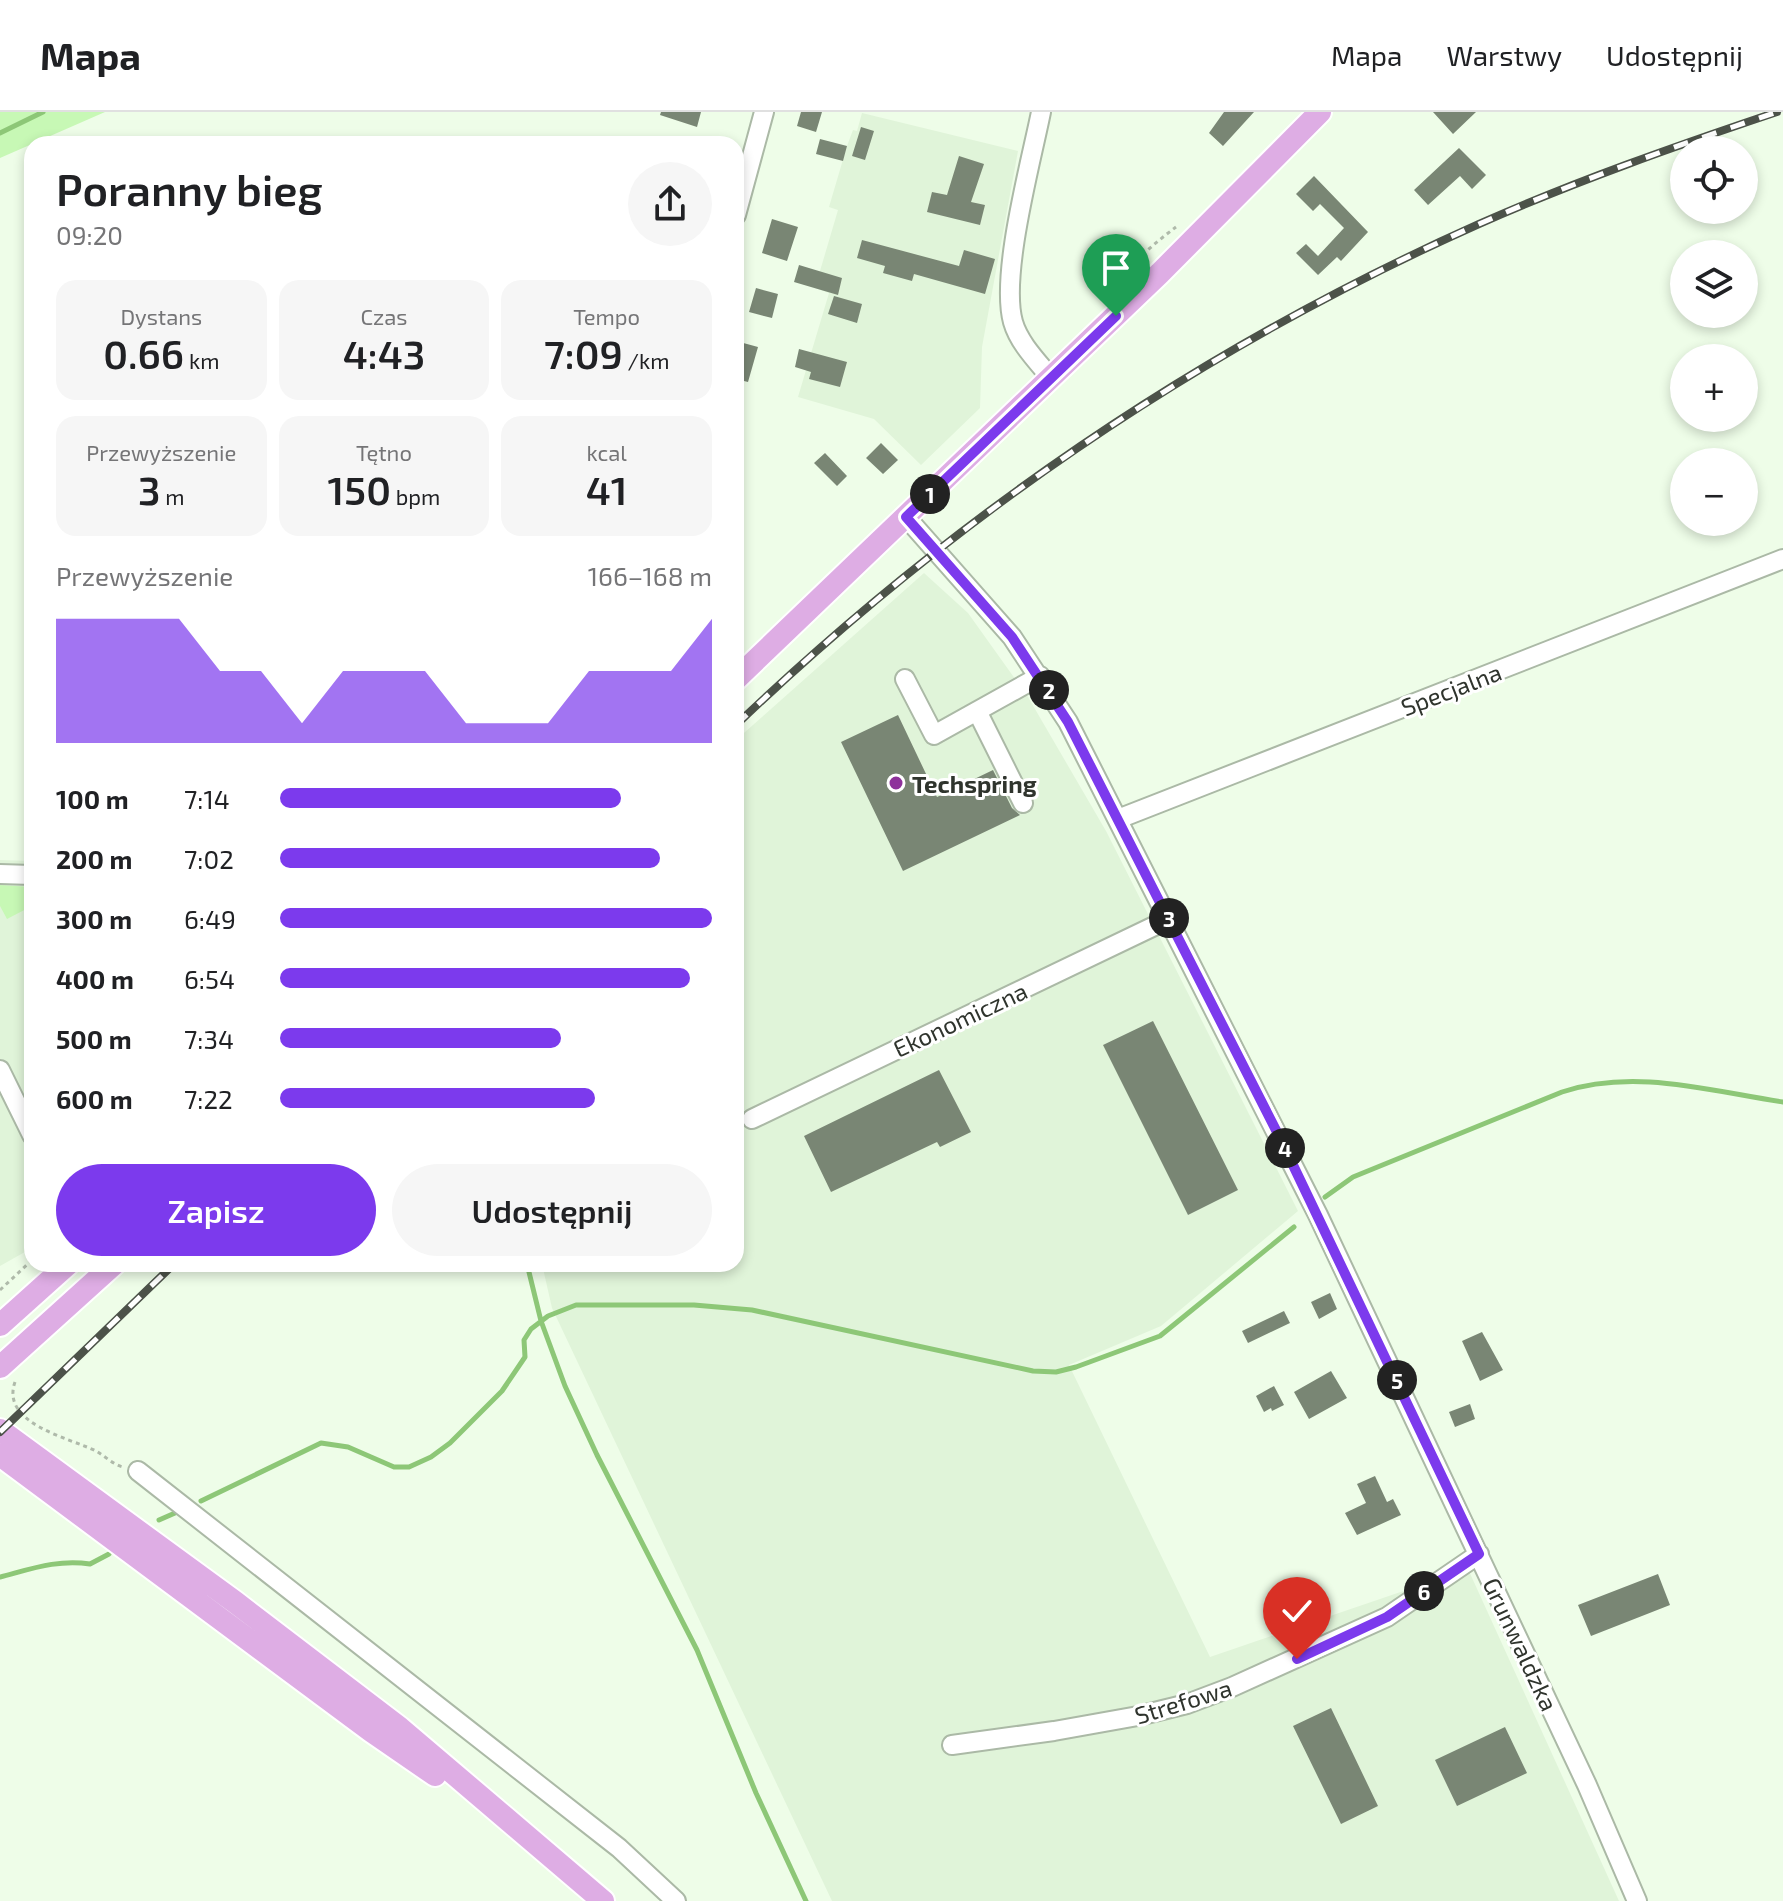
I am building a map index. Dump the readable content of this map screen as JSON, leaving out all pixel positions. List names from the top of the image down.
{
  "streets": {
    "street": [
      "Specjalna",
      "Ekonomiczna",
      "Grunwaldzka",
      "Strefowa"
    ]
  },
  "crossings": [
    ["Specjalna", "Grunwaldzka"],
    ["Ekonomiczna", "Grunwaldzka"],
    ["Grunwaldzka", "Strefowa"]
  ],
  "places": ["Techspring"],
  "page": {
    "header": "Mapa",
    "nav": ["Mapa", "Warstwy", "Udostępnij"],
    "map_buttons": ["+", "−"],
    "heading": ["Poranny bieg", "09:20"],
    "stats": [
      ["Dystans", "0.66 km"],
      ["Czas", "4:43"],
      ["Tempo", "7:09 /km"],
      ["Przewyższenie", "3 m"],
      ["Tętno", "150 bpm"],
      ["kcal", "41"]
    ],
    "pins": [
      "1",
      "2",
      "3",
      "4",
      "5",
      "6"
    ],
    "chart": ["Przewyższenie", "166–168 m"],
    "list": [
      {
        "name": "100 m",
        "note": "7:14"
      },
      {
        "name": "200 m",
        "note": "7:02"
      },
      {
        "name": "300 m",
        "note": "6:49"
      },
      {
        "name": "400 m",
        "note": "6:54"
      },
      {
        "name": "500 m",
        "note": "7:34"
      },
      {
        "name": "600 m",
        "note": "7:22"
      }
    ],
    "buttons": ["Zapisz", "Udostępnij"]
  }
}
